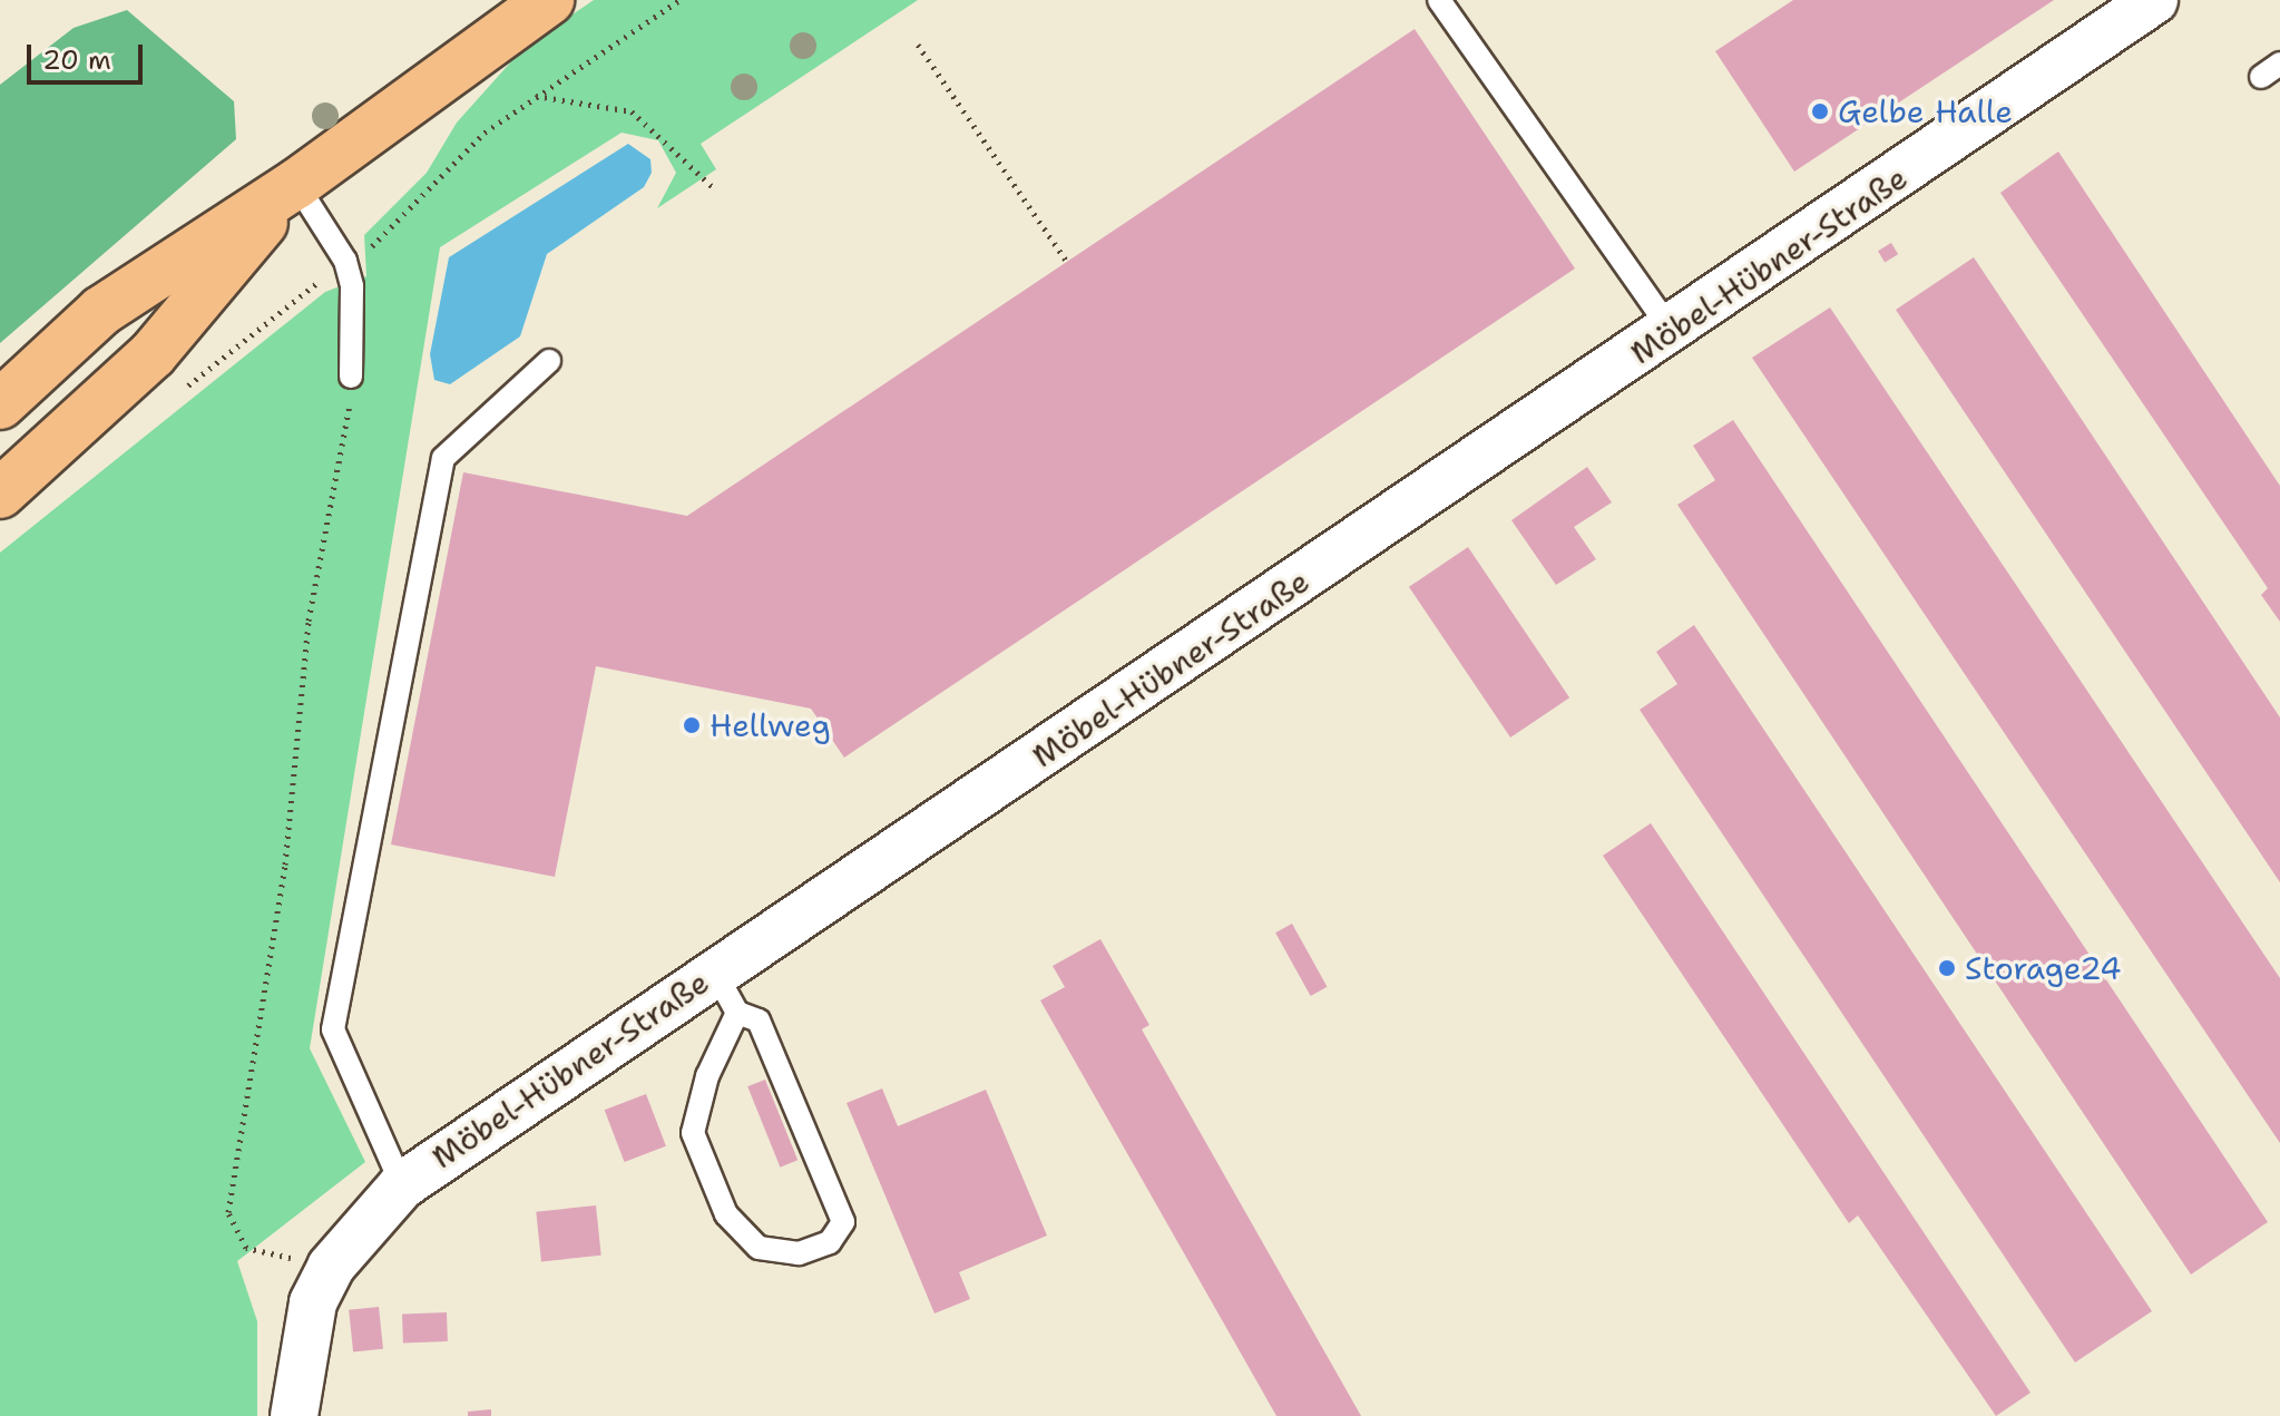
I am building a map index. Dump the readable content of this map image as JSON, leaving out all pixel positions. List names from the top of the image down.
{
  "streets": {
    "street": ["Möbel-Hübner-Straße"]
  },
  "places": ["Gelbe Halle", "Hellweg", "Storage24"],
  "scale_bar": "20 m"
}
